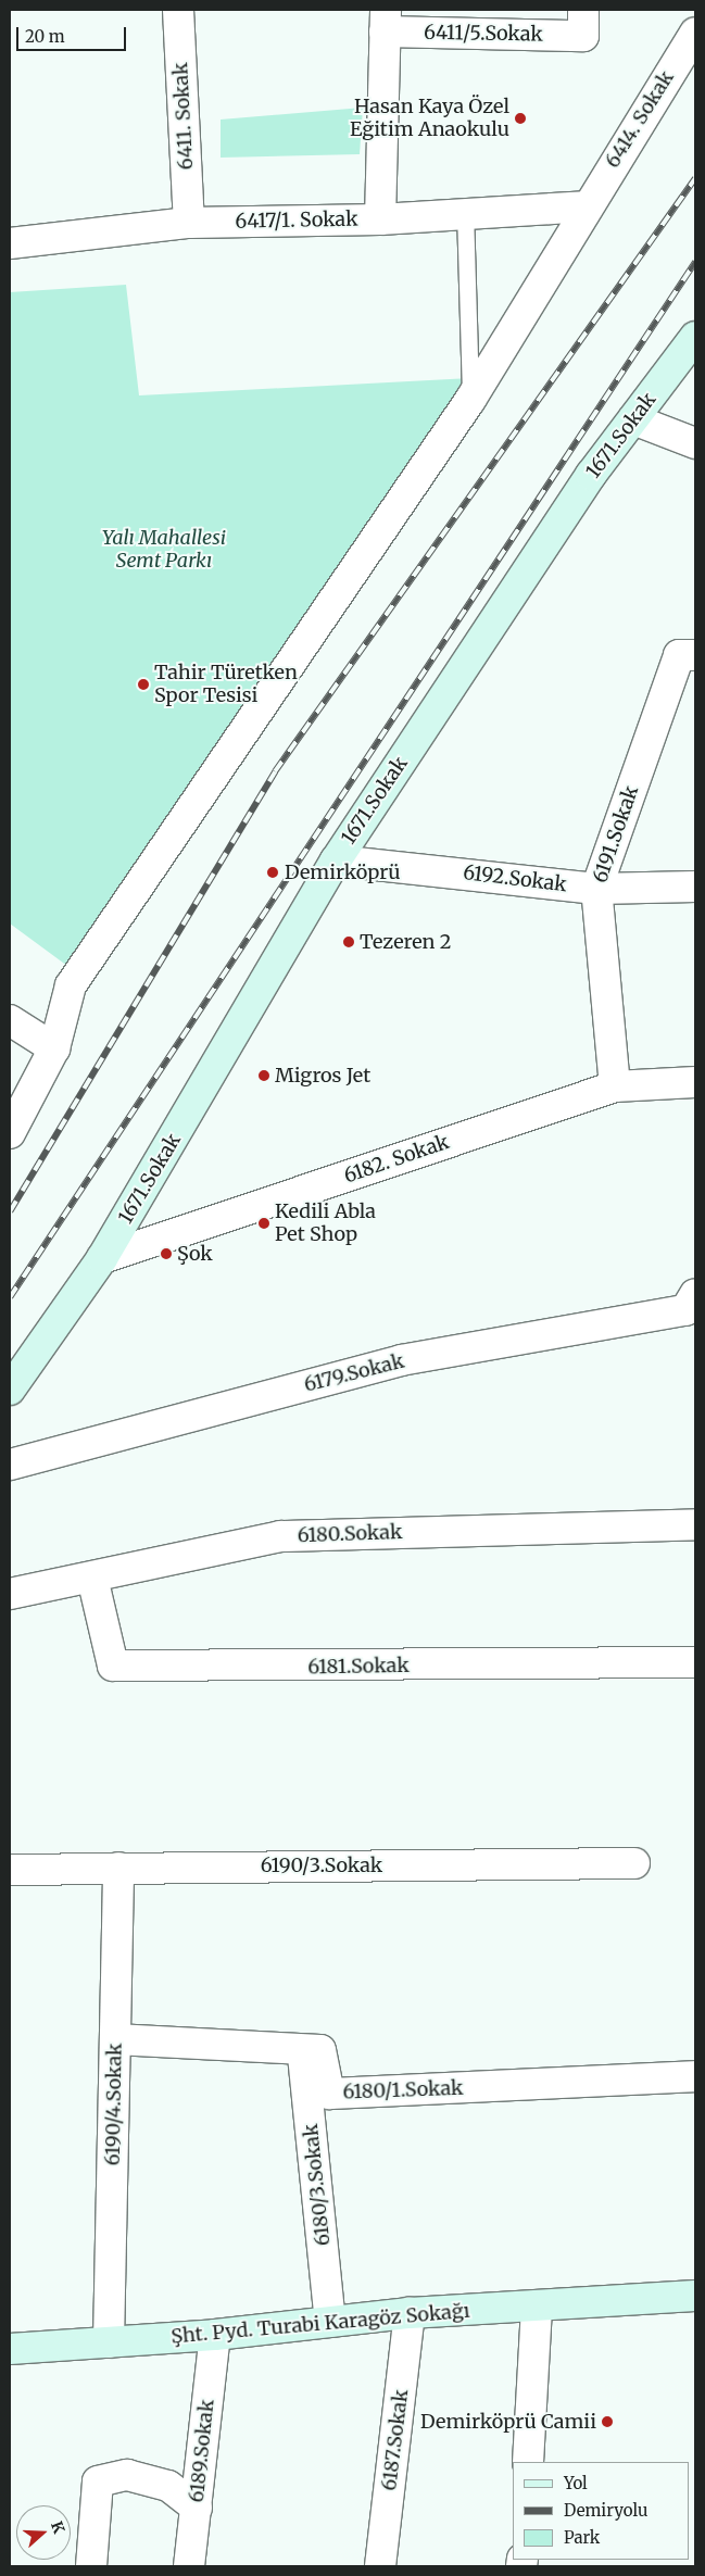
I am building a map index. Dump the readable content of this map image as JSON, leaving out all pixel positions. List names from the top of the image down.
{
  "streets": {
    "street": [
      "6411/5.Sokak",
      "6411. Sokak",
      "6414. Sokak",
      "6417/1. Sokak",
      "1671.Sokak",
      "6191.Sokak",
      "6192.Sokak",
      "6182. Sokak",
      "6179.Sokak",
      "6180.Sokak",
      "6181.Sokak",
      "6190/3.Sokak",
      "6180/1.Sokak",
      "6190/4.Sokak",
      "6180/3.Sokak",
      "Şht. Pyd. Turabi Karagöz Sokağı",
      "6187.Sokak",
      "6189.Sokak"
    ]
  },
  "crossings": [
    ["6411. Sokak", "6417/1. Sokak"],
    ["6414. Sokak", "6417/1. Sokak"],
    ["1671.Sokak", "6192.Sokak"],
    ["1671.Sokak", "6182. Sokak"],
    ["6191.Sokak", "6192.Sokak"],
    ["6191.Sokak", "6182. Sokak"],
    ["6180.Sokak", "6181.Sokak"],
    ["6190/3.Sokak", "6190/4.Sokak"],
    ["6180/1.Sokak", "6190/4.Sokak"],
    ["6180/1.Sokak", "6180/3.Sokak"],
    ["6190/4.Sokak", "Şht. Pyd. Turabi Karagöz Sokağı"],
    ["6180/3.Sokak", "Şht. Pyd. Turabi Karagöz Sokağı"],
    ["Şht. Pyd. Turabi Karagöz Sokağı", "6187.Sokak"],
    ["Şht. Pyd. Turabi Karagöz Sokağı", "6189.Sokak"]
  ],
  "parks": ["Yalı Mahallesi Semt Parkı"],
  "places": [
    "Hasan Kaya Özel Eğitim Anaokulu",
    "Tahir Türetken Spor Tesisi",
    "Demirköprü",
    "Tezeren 2",
    "Migros Jet",
    "Kedili Abla Pet Shop",
    "Şok",
    "Demirköprü Camii"
  ],
  "legend": ["Yol", "Demiryolu", "Park"],
  "scale_bar": "20 m",
  "north": "right"
}
